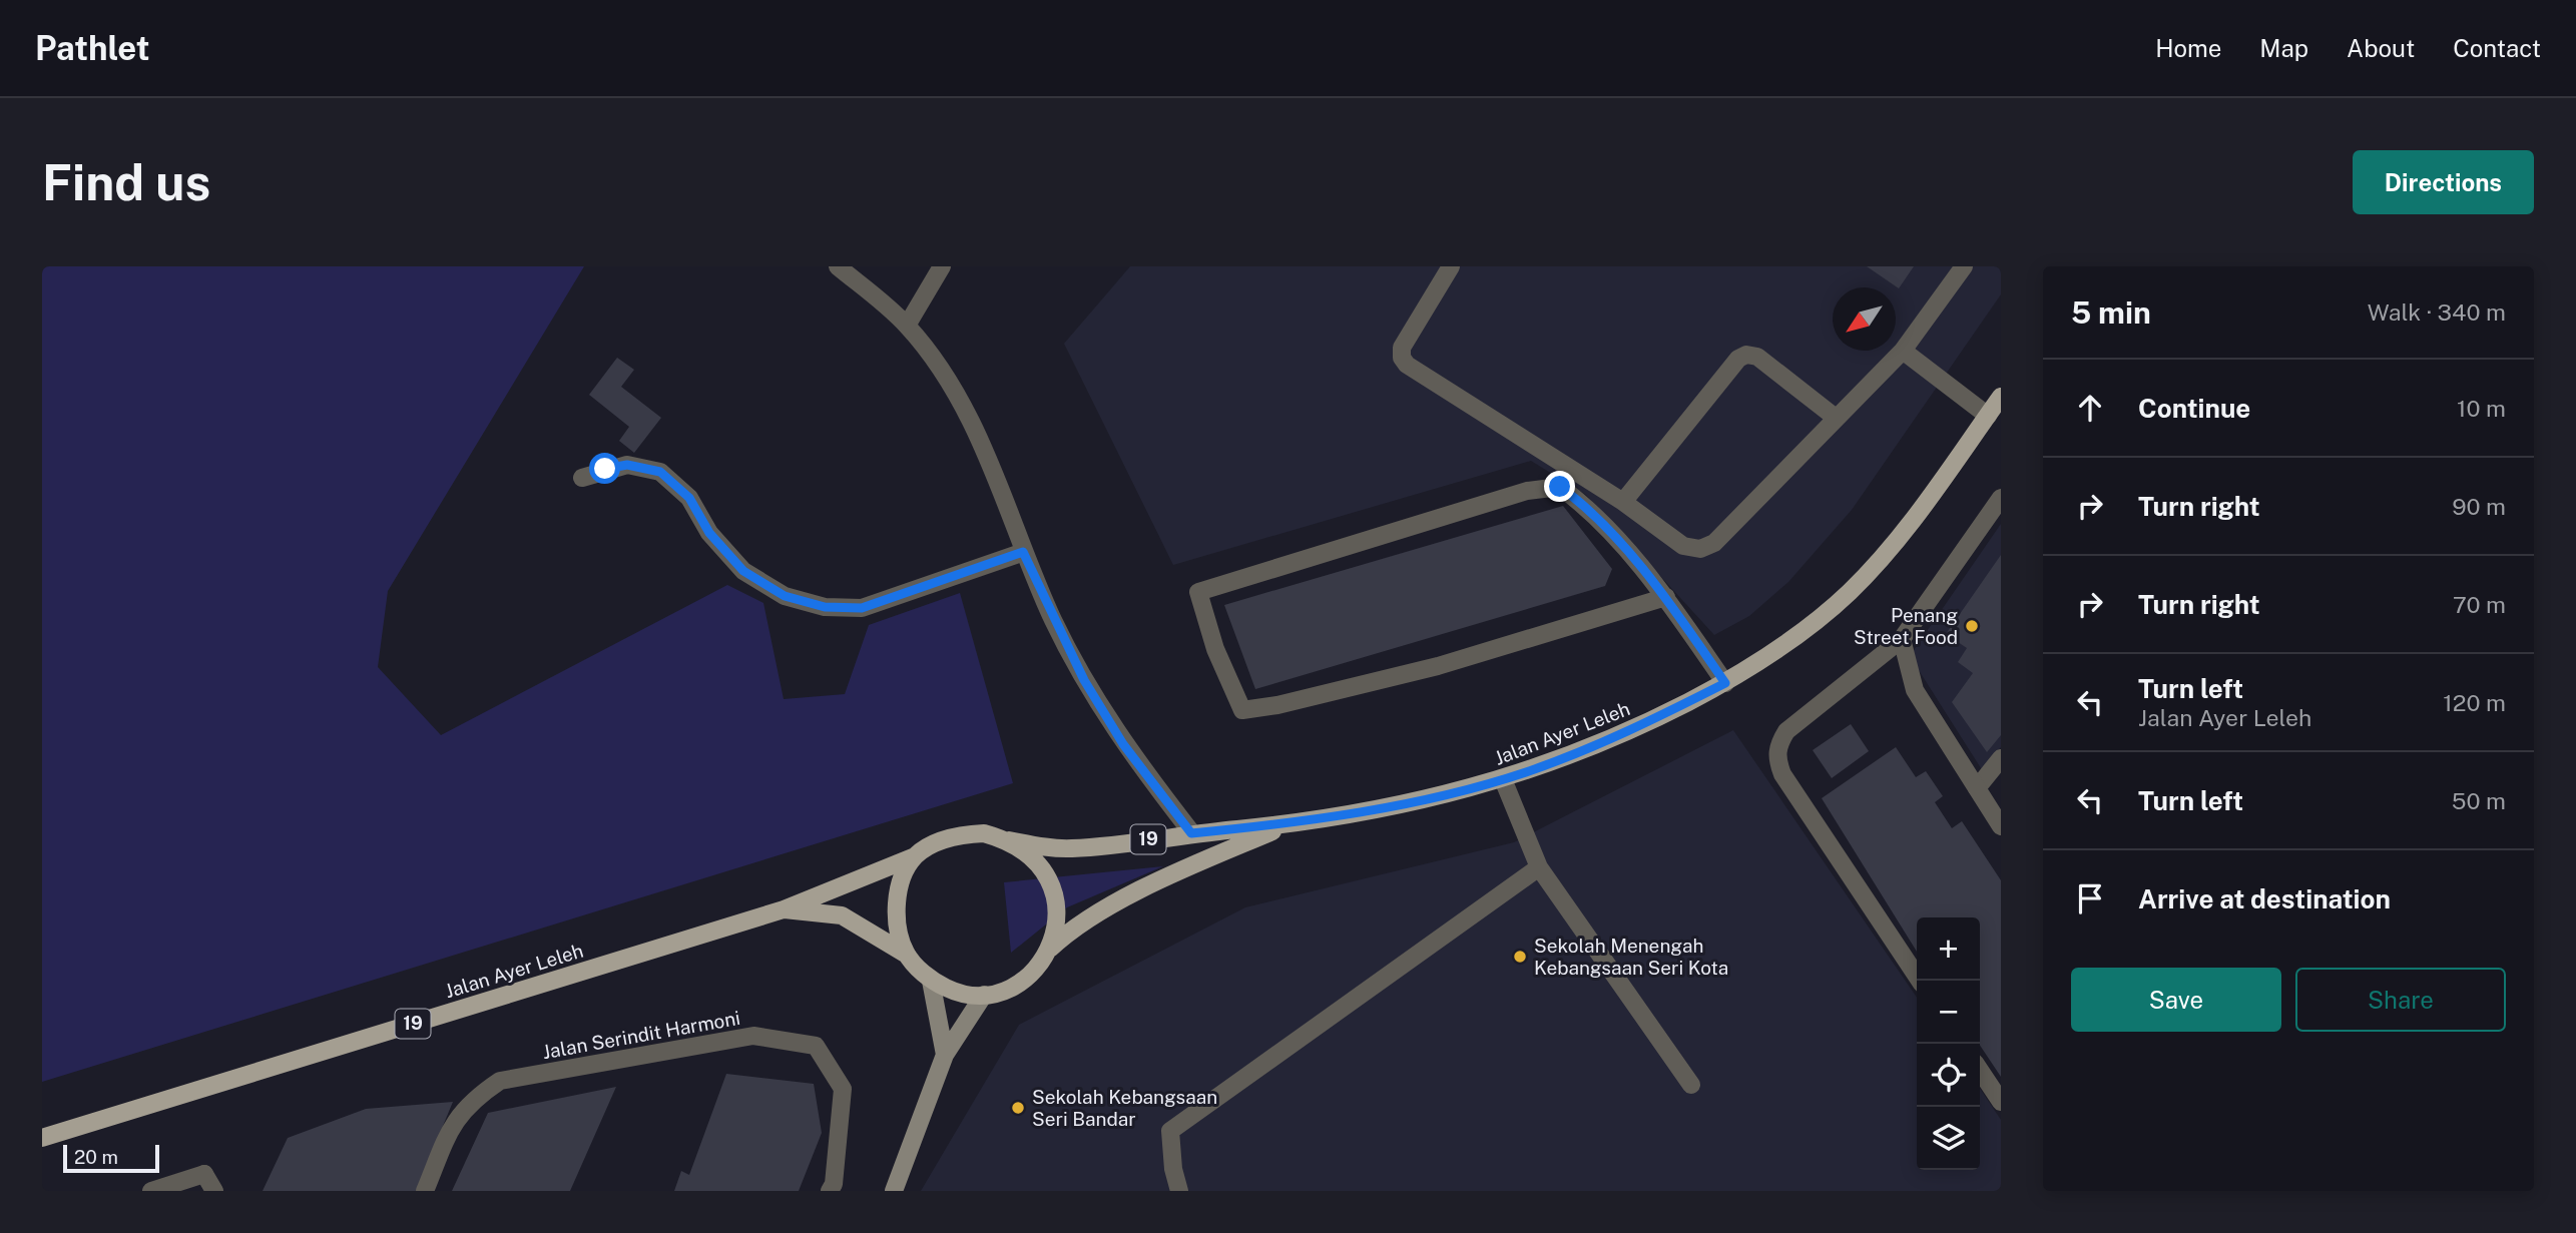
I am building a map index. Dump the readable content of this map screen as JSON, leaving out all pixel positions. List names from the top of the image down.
{
  "streets": {
    "main road": ["Jalan Ayer Leleh", "19"],
    "street": ["Jalan Serindit Harmoni"]
  },
  "places": ["Penang Street Food", "Sekolah Menengah Kebangsaan Seri Kota", "Sekolah Kebangsaan Seri Bandar"],
  "scale_bar": "20 m",
  "north": "bottom left",
  "page": {
    "header": "Pathlet",
    "nav": [
      "Home",
      "Map",
      "About",
      "Contact"
    ],
    "buttons": [
      "Directions",
      ["Save", "Share"]
    ],
    "title": "Find us",
    "heading": ["5 min", "Walk · 340 m"],
    "list": [
      ["Continue", "10 m"],
      ["Turn right", "90 m"],
      ["Turn right", "70 m"],
      ["Turn left", "Jalan Ayer Leleh", "120 m"],
      ["Turn left", "50 m"],
      "Arrive at destination"
    ],
    "map_buttons": ["+", "−"],
    "scale": "20 m"
  }
}
